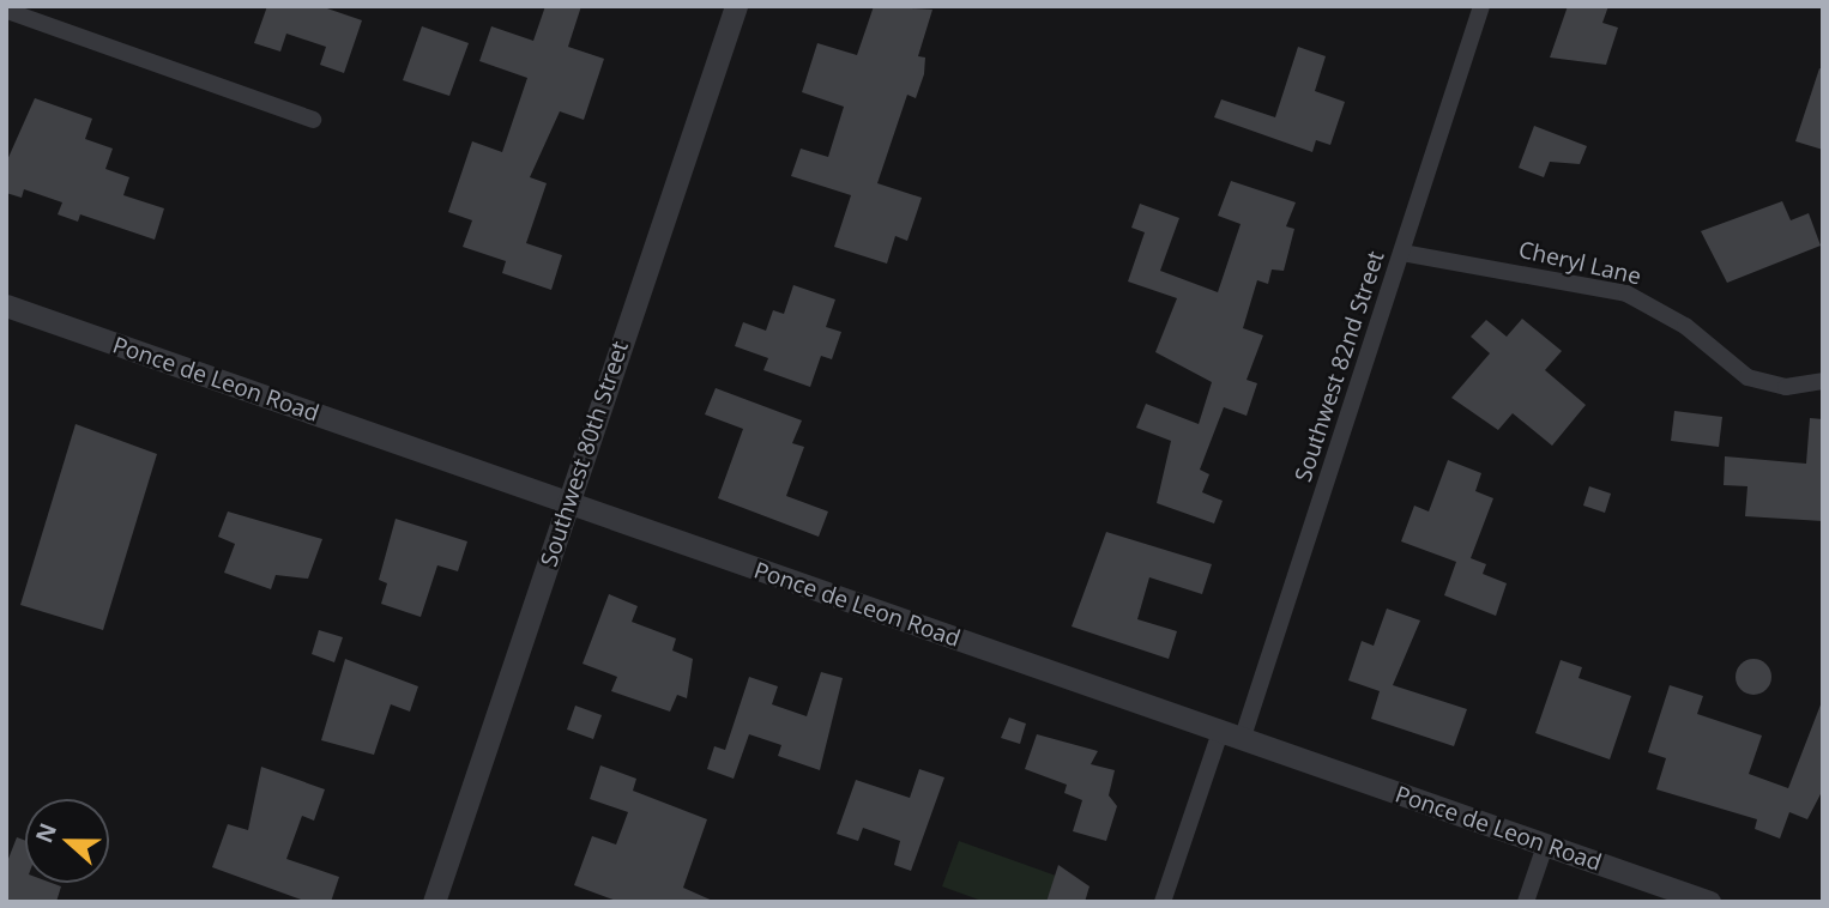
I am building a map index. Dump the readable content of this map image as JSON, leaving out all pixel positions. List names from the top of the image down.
{
  "streets": {
    "street": [
      "Cheryl Lane",
      "Southwest 82nd Street",
      "Ponce de Leon Road",
      "Southwest 80th Street"
    ]
  },
  "crossings": [
    ["Cheryl Lane", "Southwest 82nd Street"],
    ["Southwest 82nd Street", "Ponce de Leon Road"],
    ["Ponce de Leon Road", "Southwest 80th Street"]
  ],
  "north": "left"
}
